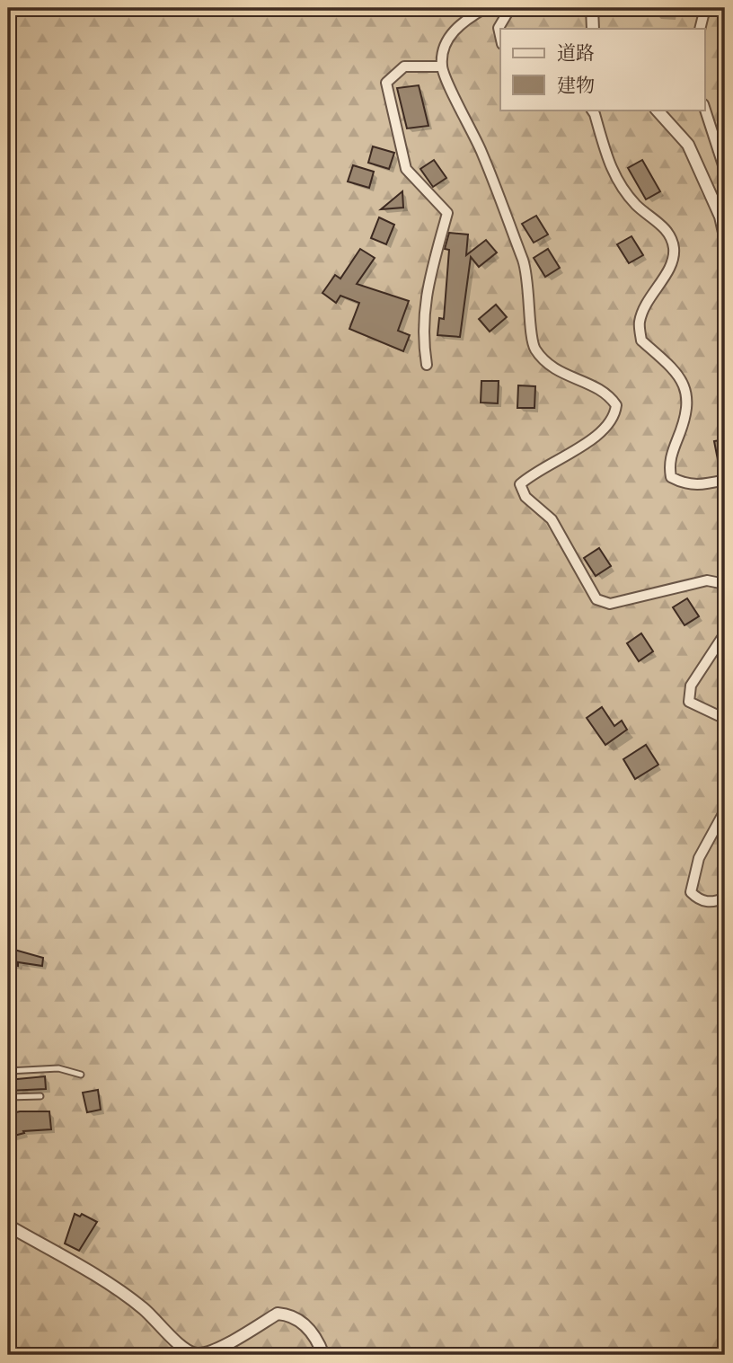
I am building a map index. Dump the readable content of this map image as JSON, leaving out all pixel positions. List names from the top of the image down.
{
  "legend": ["道路", "建物"]
}
